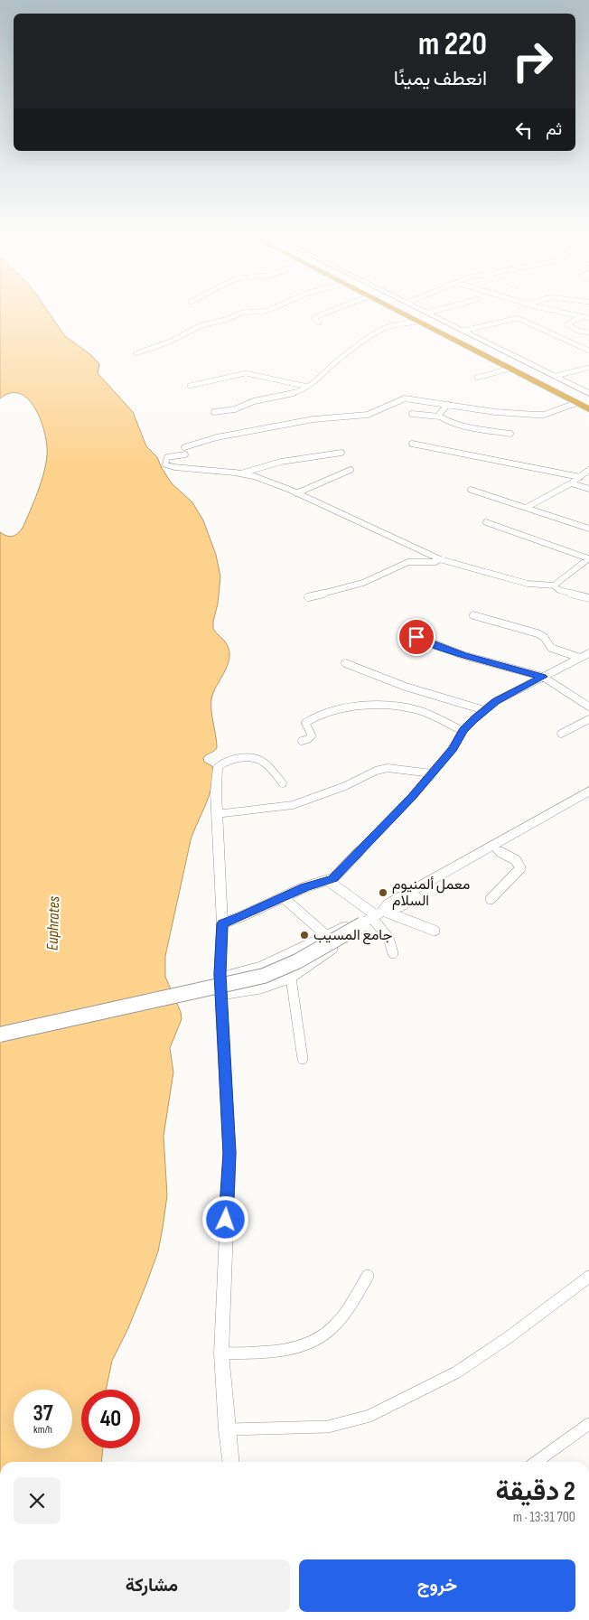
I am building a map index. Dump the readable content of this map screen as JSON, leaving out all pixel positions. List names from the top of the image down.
{
  "water": ["Euphrates"],
  "places": ["معمل ألمنيوم السلام", "جامع المسيب"],
  "page": {
    "turn": ["220 m", "انعطف يمينًا"],
    "then": "ثم",
    "speed": "37 km/h",
    "limit": "40",
    "heading": ["2 دقيقة", "700 m · 13:31"],
    "buttons": ["خروج", "مشاركة"]
  }
}
